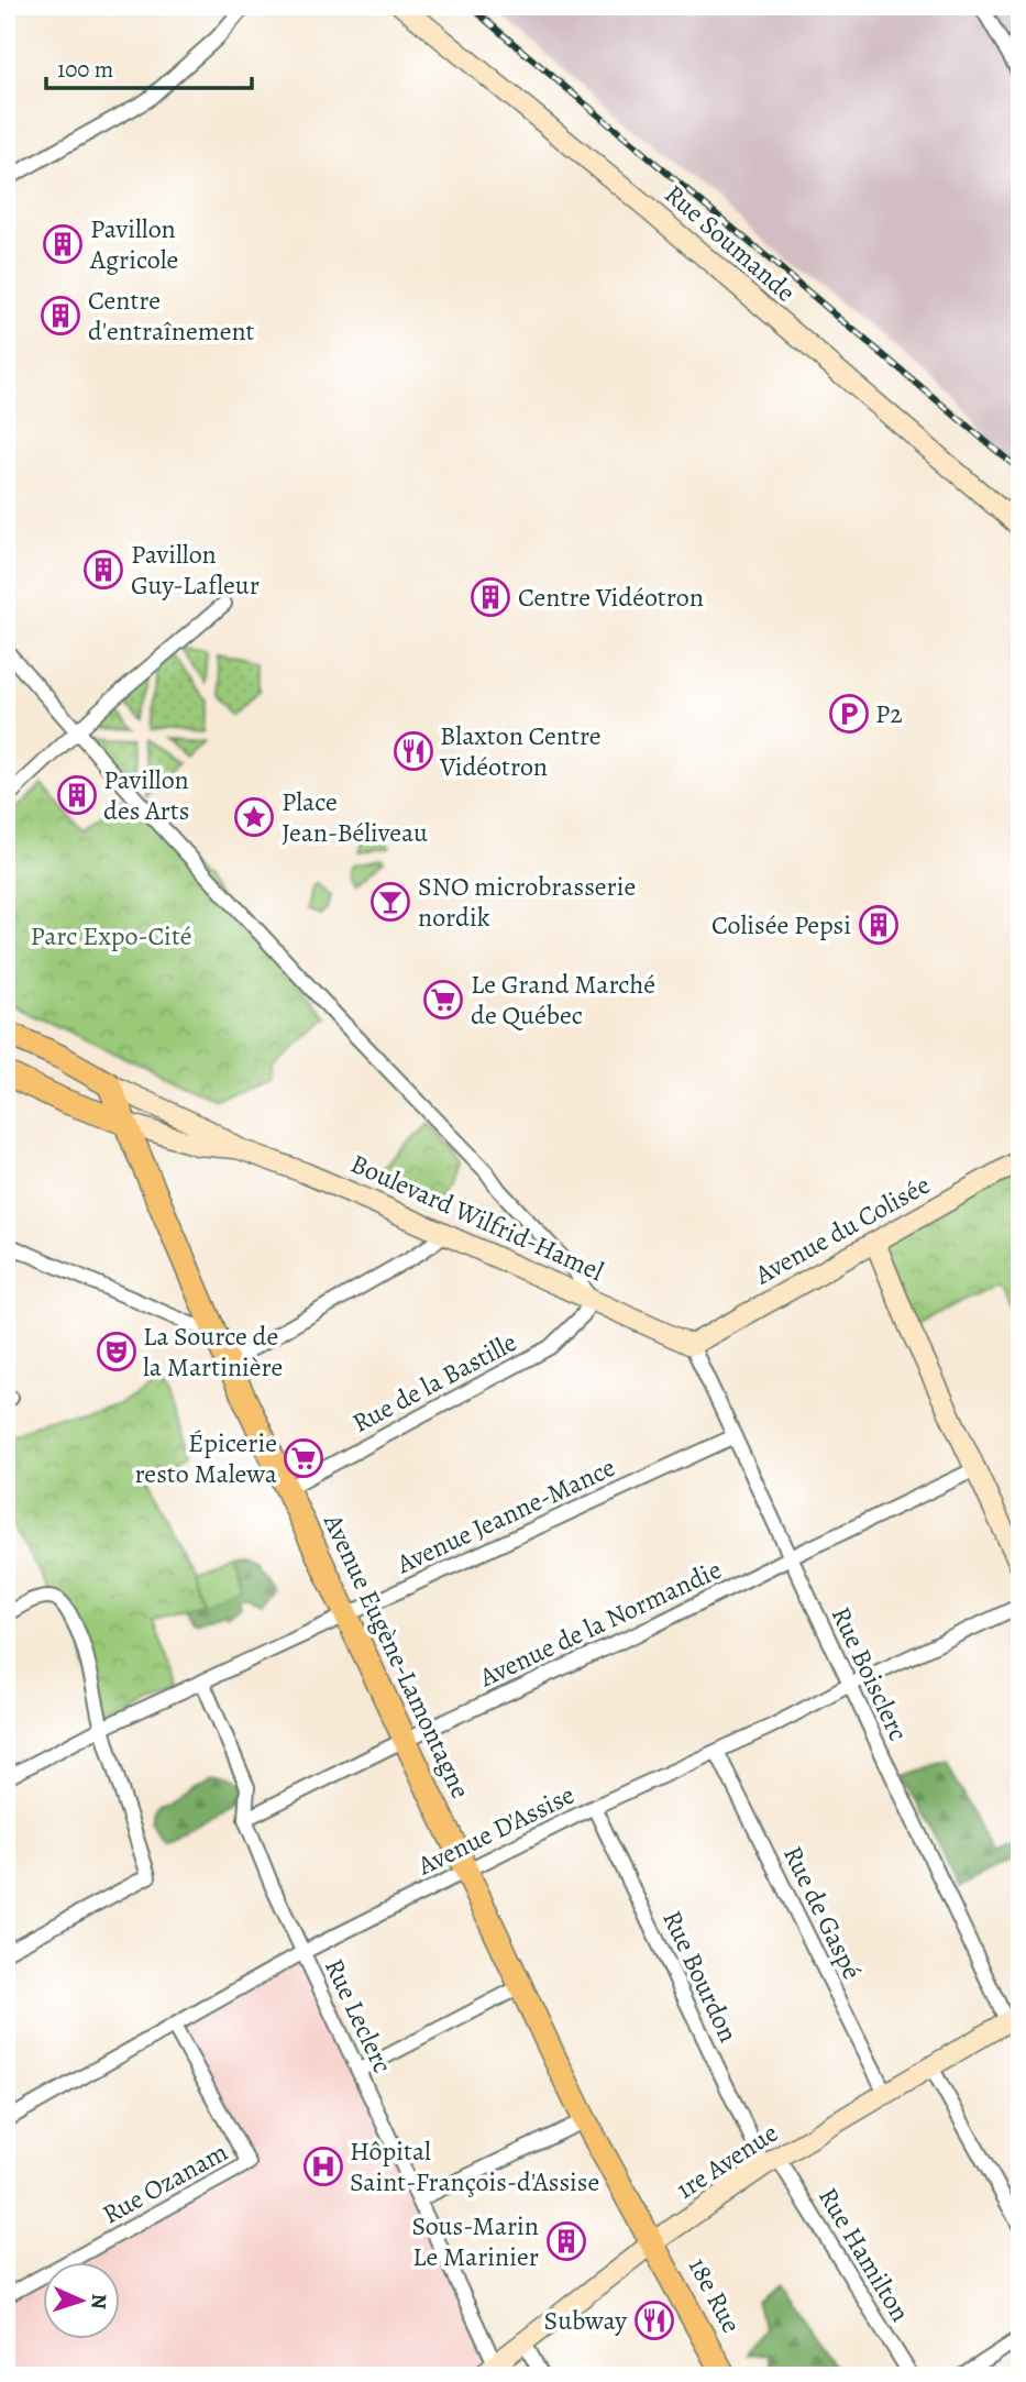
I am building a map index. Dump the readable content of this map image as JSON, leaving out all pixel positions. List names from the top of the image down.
{
  "streets": {
    "main road": ["Boulevard Wilfrid-Hamel", "Avenue Eugène-Lamontagne", "18e Rue"],
    "street": [
      "Rue Soumande",
      "Avenue du Colisée",
      "Rue de la Bastille",
      "Avenue Jeanne-Mance",
      "Avenue de la Normandie",
      "Rue Boisclerc",
      "Avenue D'Assise",
      "Rue de Gaspé",
      "Rue Bourdon",
      "Rue Leclerc",
      "1re Avenue",
      "Rue Ozanam",
      "Rue Hamilton"
    ]
  },
  "crossings": [
    ["Boulevard Wilfrid-Hamel", "Avenue du Colisée"],
    ["Boulevard Wilfrid-Hamel", "Rue de la Bastille"],
    ["Boulevard Wilfrid-Hamel", "Avenue Eugène-Lamontagne"],
    ["Boulevard Wilfrid-Hamel", "Rue Boisclerc"],
    ["Avenue du Colisée", "Rue Boisclerc"],
    ["Rue de la Bastille", "Avenue Eugène-Lamontagne"],
    ["Avenue Jeanne-Mance", "Avenue Eugène-Lamontagne"],
    ["Avenue Jeanne-Mance", "Rue Boisclerc"],
    ["Avenue Jeanne-Mance", "Rue Leclerc"],
    ["Avenue de la Normandie", "Avenue Eugène-Lamontagne"],
    ["Avenue de la Normandie", "Rue Boisclerc"],
    ["Avenue de la Normandie", "Rue Leclerc"],
    ["Avenue Eugène-Lamontagne", "Avenue D'Assise"],
    ["Avenue Eugène-Lamontagne", "1re Avenue"],
    ["Avenue Eugène-Lamontagne", "18e Rue"],
    ["Rue Boisclerc", "Avenue D'Assise"],
    ["Rue Boisclerc", "1re Avenue"],
    ["Avenue D'Assise", "Rue de Gaspé"],
    ["Avenue D'Assise", "Rue Bourdon"],
    ["Avenue D'Assise", "Rue Leclerc"],
    ["Avenue D'Assise", "Rue Ozanam"],
    ["Rue de Gaspé", "1re Avenue"],
    ["Rue Bourdon", "1re Avenue"],
    ["Rue Bourdon", "Rue Hamilton"],
    ["Rue Leclerc", "1re Avenue"],
    ["1re Avenue", "Rue Hamilton"],
    ["1re Avenue", "18e Rue"]
  ],
  "parks": ["Parc Expo-Cité"],
  "places": {
    "building": [
      "Pavillon Agricole",
      "Centre d'entraînement",
      "Pavillon Guy-Lafleur",
      "Centre Vidéotron",
      "Pavillon des Arts",
      "Colisée Pepsi",
      "Sous-Marin Le Marinier"
    ],
    "parking": ["P2"],
    "restaurant": ["Blaxton Centre Vidéotron", "Subway"],
    "place": ["Place Jean-Béliveau"],
    "bar": ["SNO microbrasserie nordik"],
    "supermarket": ["Le Grand Marché de Québec", "Épicerie resto Malewa"],
    "theatre": ["La Source de la Martinière"],
    "hospital": ["Hôpital Saint-François-d'Assise"]
  },
  "scale_bar": "100 m",
  "north": "right"
}
